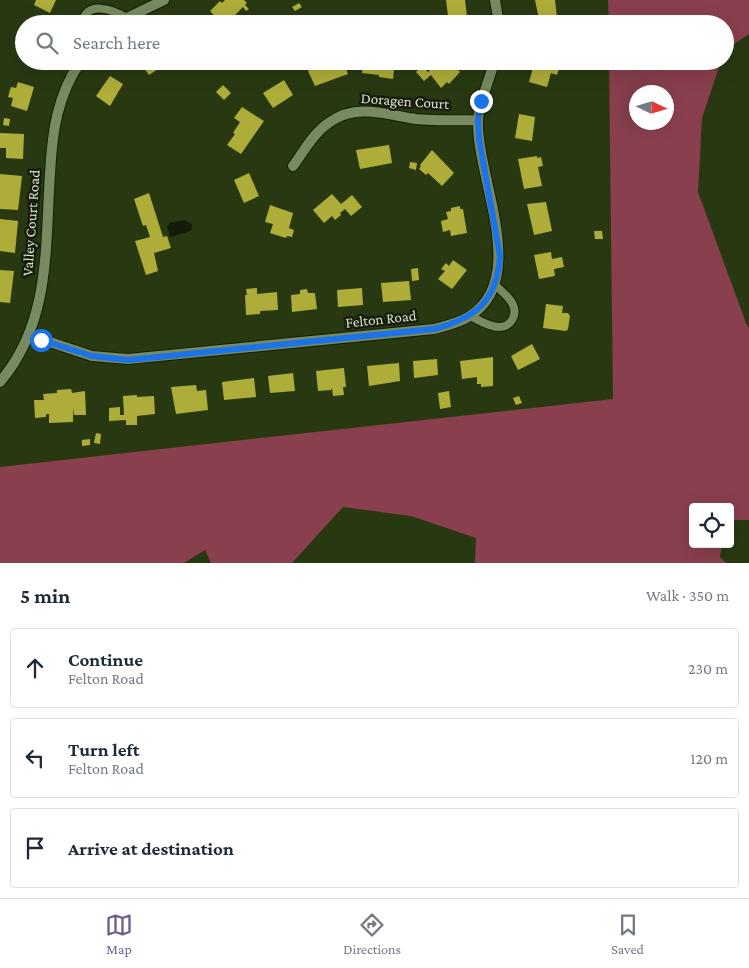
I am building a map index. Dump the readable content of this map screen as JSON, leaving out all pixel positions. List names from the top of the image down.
{
  "streets": {
    "street": ["Doragen Court", "Valley Court Road", "Felton Road"]
  },
  "crossings": [
    ["Doragen Court", "Felton Road"],
    ["Valley Court Road", "Felton Road"]
  ],
  "north": "right",
  "page": {
    "search": "Search here",
    "heading": ["5 min", "Walk · 350 m"],
    "list": [
      ["Continue", "Felton Road", "230 m"],
      ["Turn left", "Felton Road", "120 m"],
      "Arrive at destination"
    ],
    "nav": ["Map", "Directions", "Saved"]
  }
}
